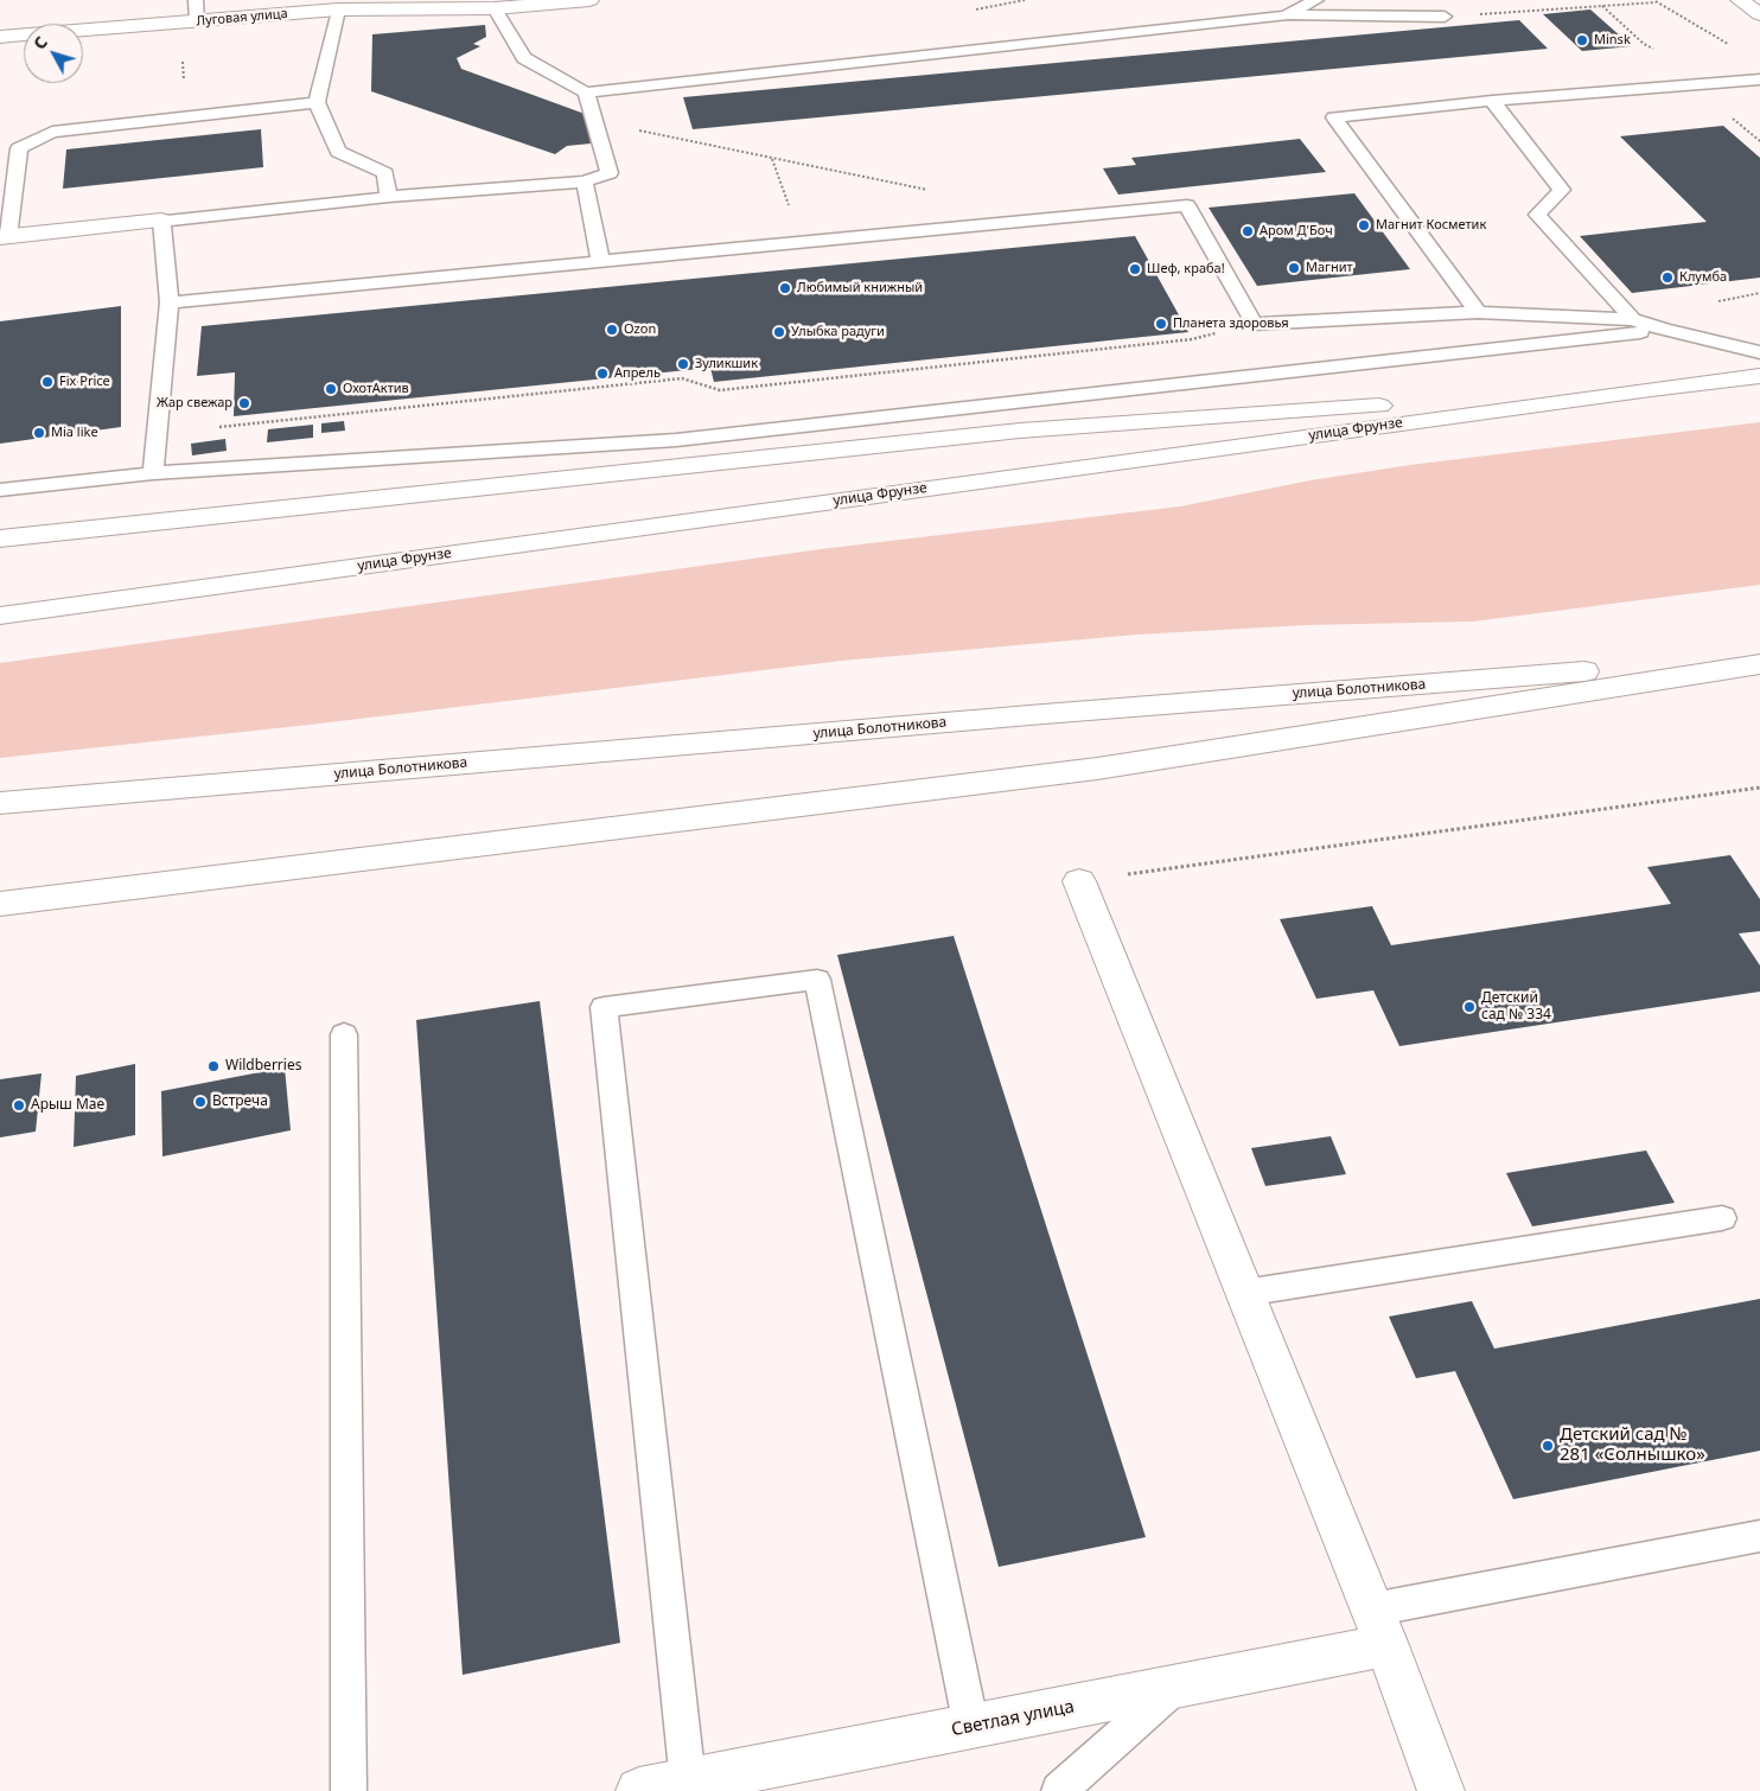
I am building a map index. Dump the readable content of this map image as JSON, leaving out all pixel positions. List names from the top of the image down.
{
  "streets": {
    "main road": [
      "Луговая улица",
      "улица Фрунзе",
      "улица Болотникова",
      "Светлая улица"
    ]
  },
  "places": [
    "Minsk",
    "Магнит Косметик",
    "Аром Д'Боч",
    "Магнит",
    "Шеф, краба!",
    "Клумба",
    "Любимый книжный",
    "Планета здоровья",
    "Ozon",
    "Улыбка радуги",
    "Зуликшик",
    "Апрель",
    "Fix Price",
    "ОхотАктив",
    "Жар свежар",
    "Mia like",
    "Детский сад № 334",
    "Wildberries",
    "Встреча",
    "Арыш Мае",
    "Детский сад № 281 «Солнышко»"
  ],
  "north": "top left"
}
